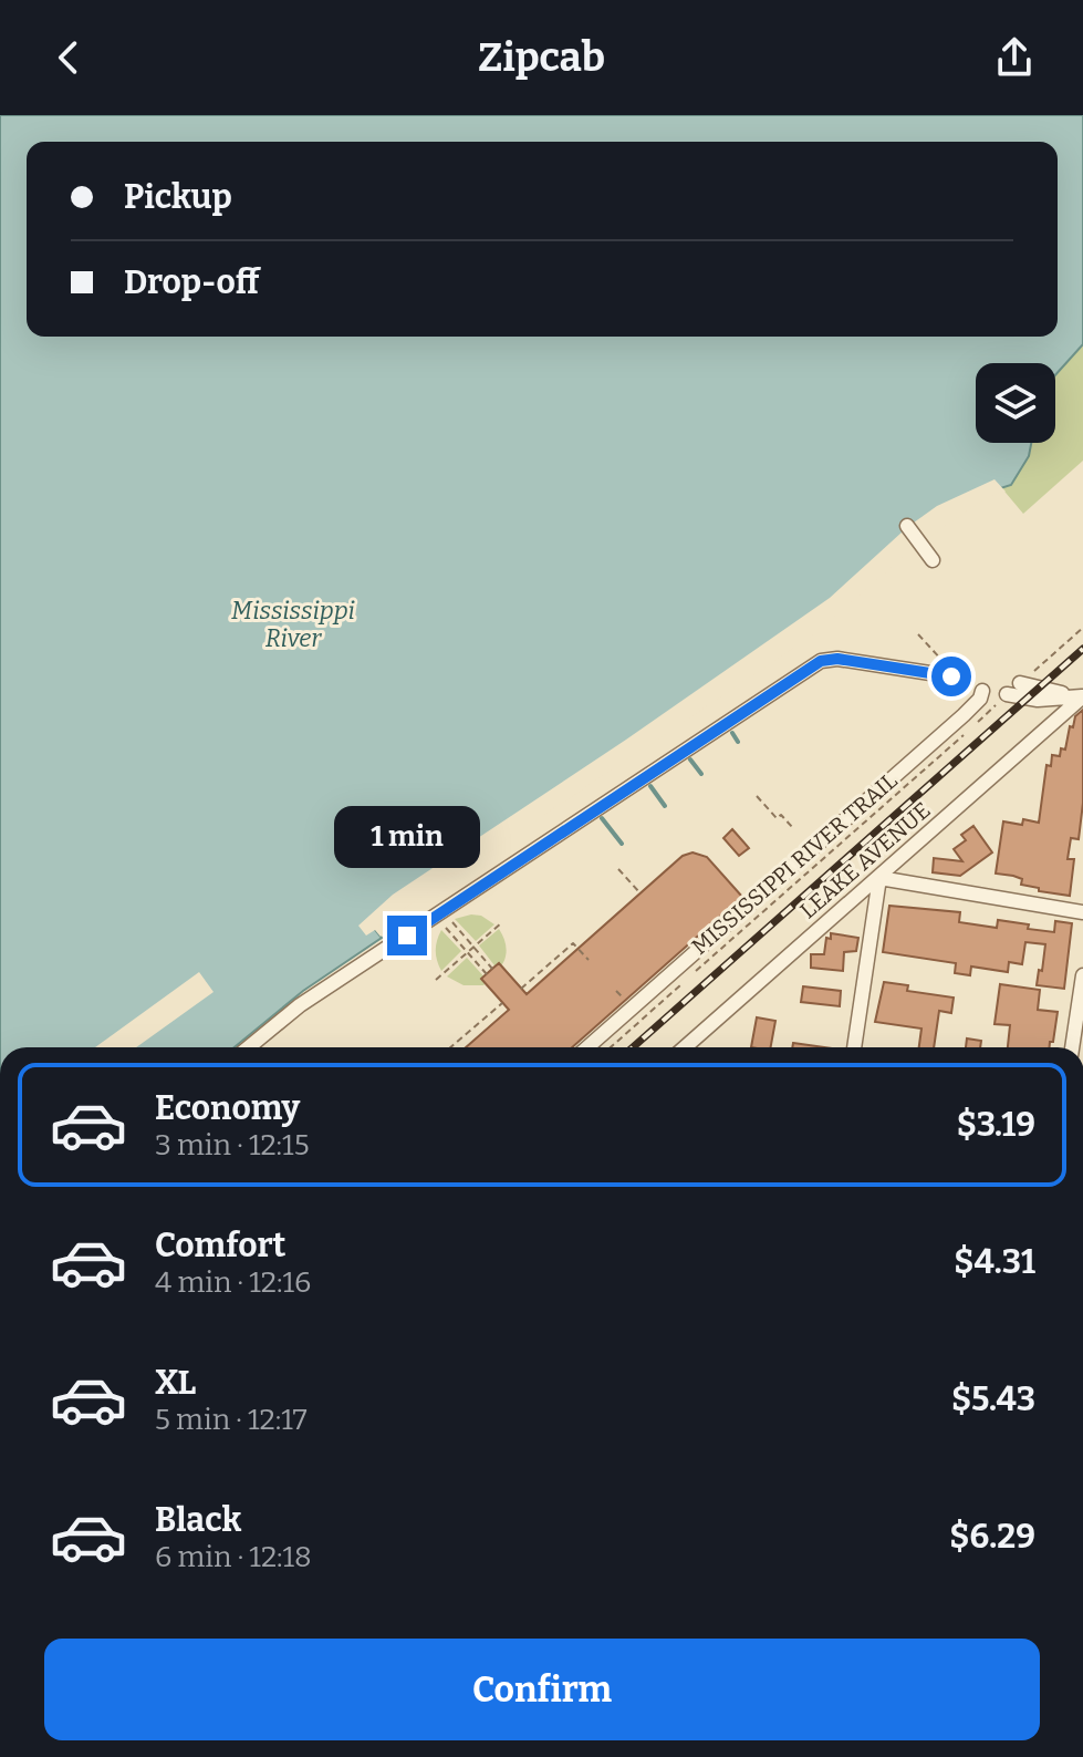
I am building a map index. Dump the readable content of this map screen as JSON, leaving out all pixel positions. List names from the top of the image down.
{
  "streets": {
    "street": ["LEAKE AVENUE"],
    "path": ["MISSISSIPPI RIVER TRAIL"]
  },
  "water": ["Mississippi River"],
  "page": {
    "header": "Zipcab",
    "banner": ["Pickup", "Drop-off"],
    "bubble": "1 min",
    "list": [
      {
        "name": "Economy",
        "note": "3 min · 12:15",
        "value": "$3.19"
      },
      {
        "name": "Comfort",
        "note": "4 min · 12:16",
        "value": "$4.31"
      },
      {
        "name": "XL",
        "note": "5 min · 12:17",
        "value": "$5.43"
      },
      {
        "name": "Black",
        "note": "6 min · 12:18",
        "value": "$6.29"
      }
    ],
    "buttons": "Confirm"
  }
}
